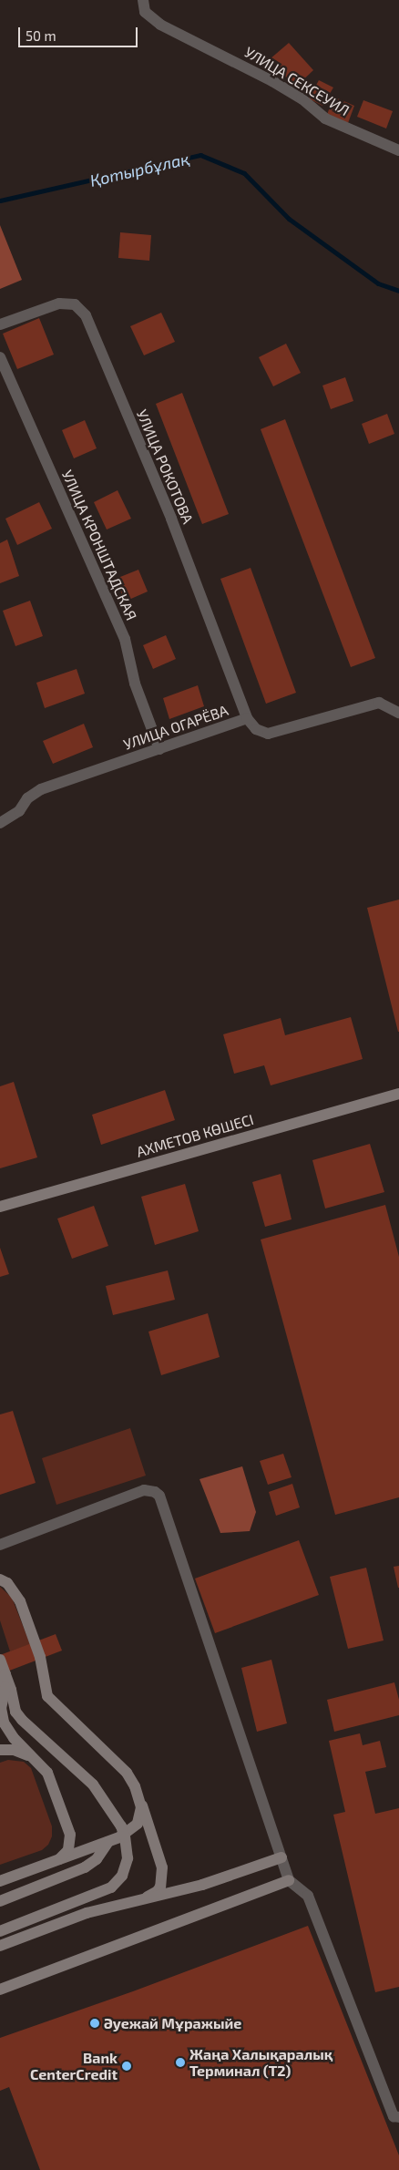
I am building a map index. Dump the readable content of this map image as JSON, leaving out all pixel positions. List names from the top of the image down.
{
  "streets": {
    "street": [
      "УЛИЦА СЕКСЕУИЛ",
      "УЛИЦА РОКОТОВА",
      "УЛИЦА КРОНШТАДСКАЯ",
      "УЛИЦА ОГАРЁВА",
      "АХМЕТОВ КӨШЕСІ"
    ]
  },
  "crossings": [
    ["УЛИЦА РОКОТОВА", "УЛИЦА ОГАРЁВА"],
    ["УЛИЦА КРОНШТАДСКАЯ", "УЛИЦА ОГАРЁВА"]
  ],
  "water": ["Қотырбұлақ"],
  "places": ["Әуежай Мұражыйе", "Жаңа Халықаралық Терминал (Т2)", "Bank CenterCredit"],
  "scale_bar": "50 m"
}
